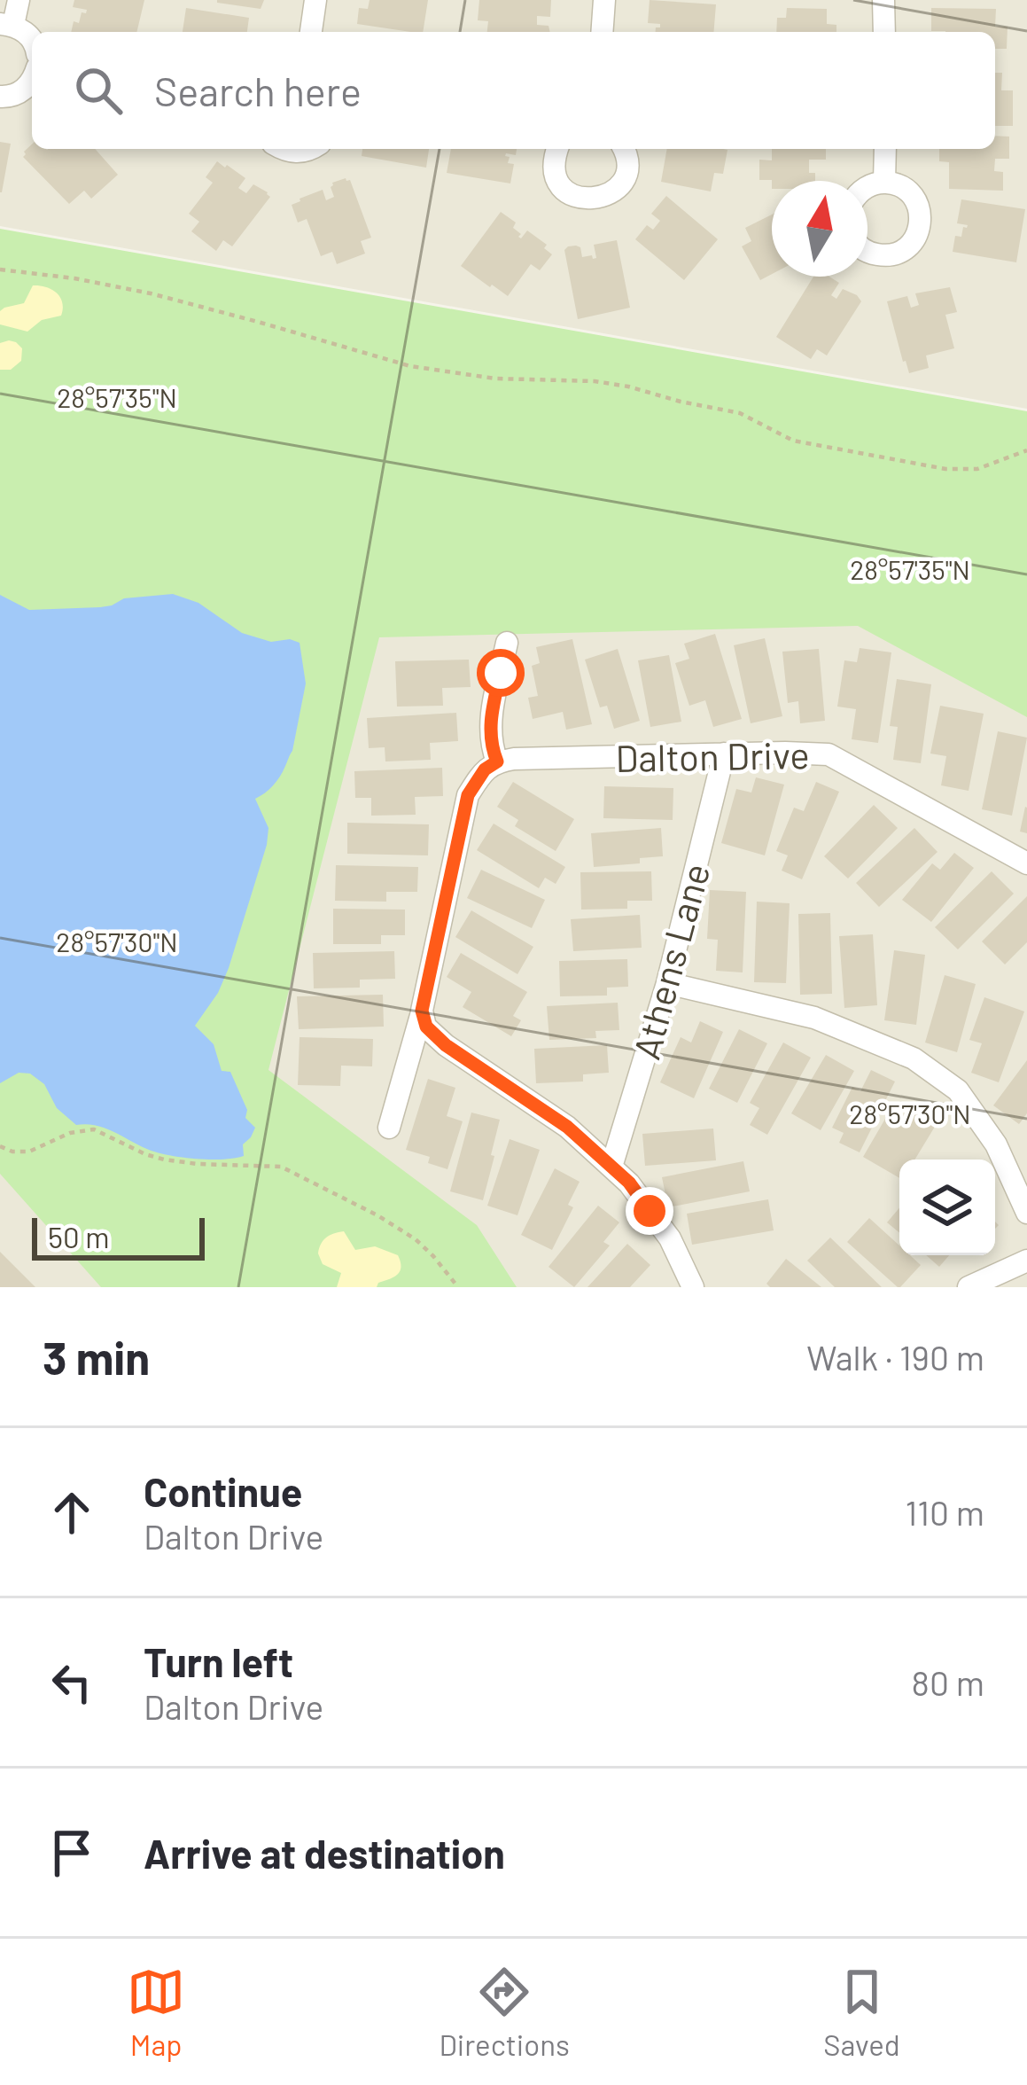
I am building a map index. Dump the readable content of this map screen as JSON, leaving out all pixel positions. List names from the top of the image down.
{
  "streets": {
    "street": ["Dalton Drive", "Athens Lane"]
  },
  "crossings": [
    ["Dalton Drive", "Athens Lane"]
  ],
  "scale_bar": "50 m",
  "north": "top",
  "page": {
    "search": "Search here",
    "scale": "50 m",
    "heading": ["3 min", "Walk · 190 m"],
    "list": [
      ["Continue", "Dalton Drive", "110 m"],
      ["Turn left", "Dalton Drive", "80 m"],
      "Arrive at destination"
    ],
    "nav": ["Map", "Directions", "Saved"]
  },
  "coordinates": ["28°57'35\"N", "28°57'30\"N"]
}
